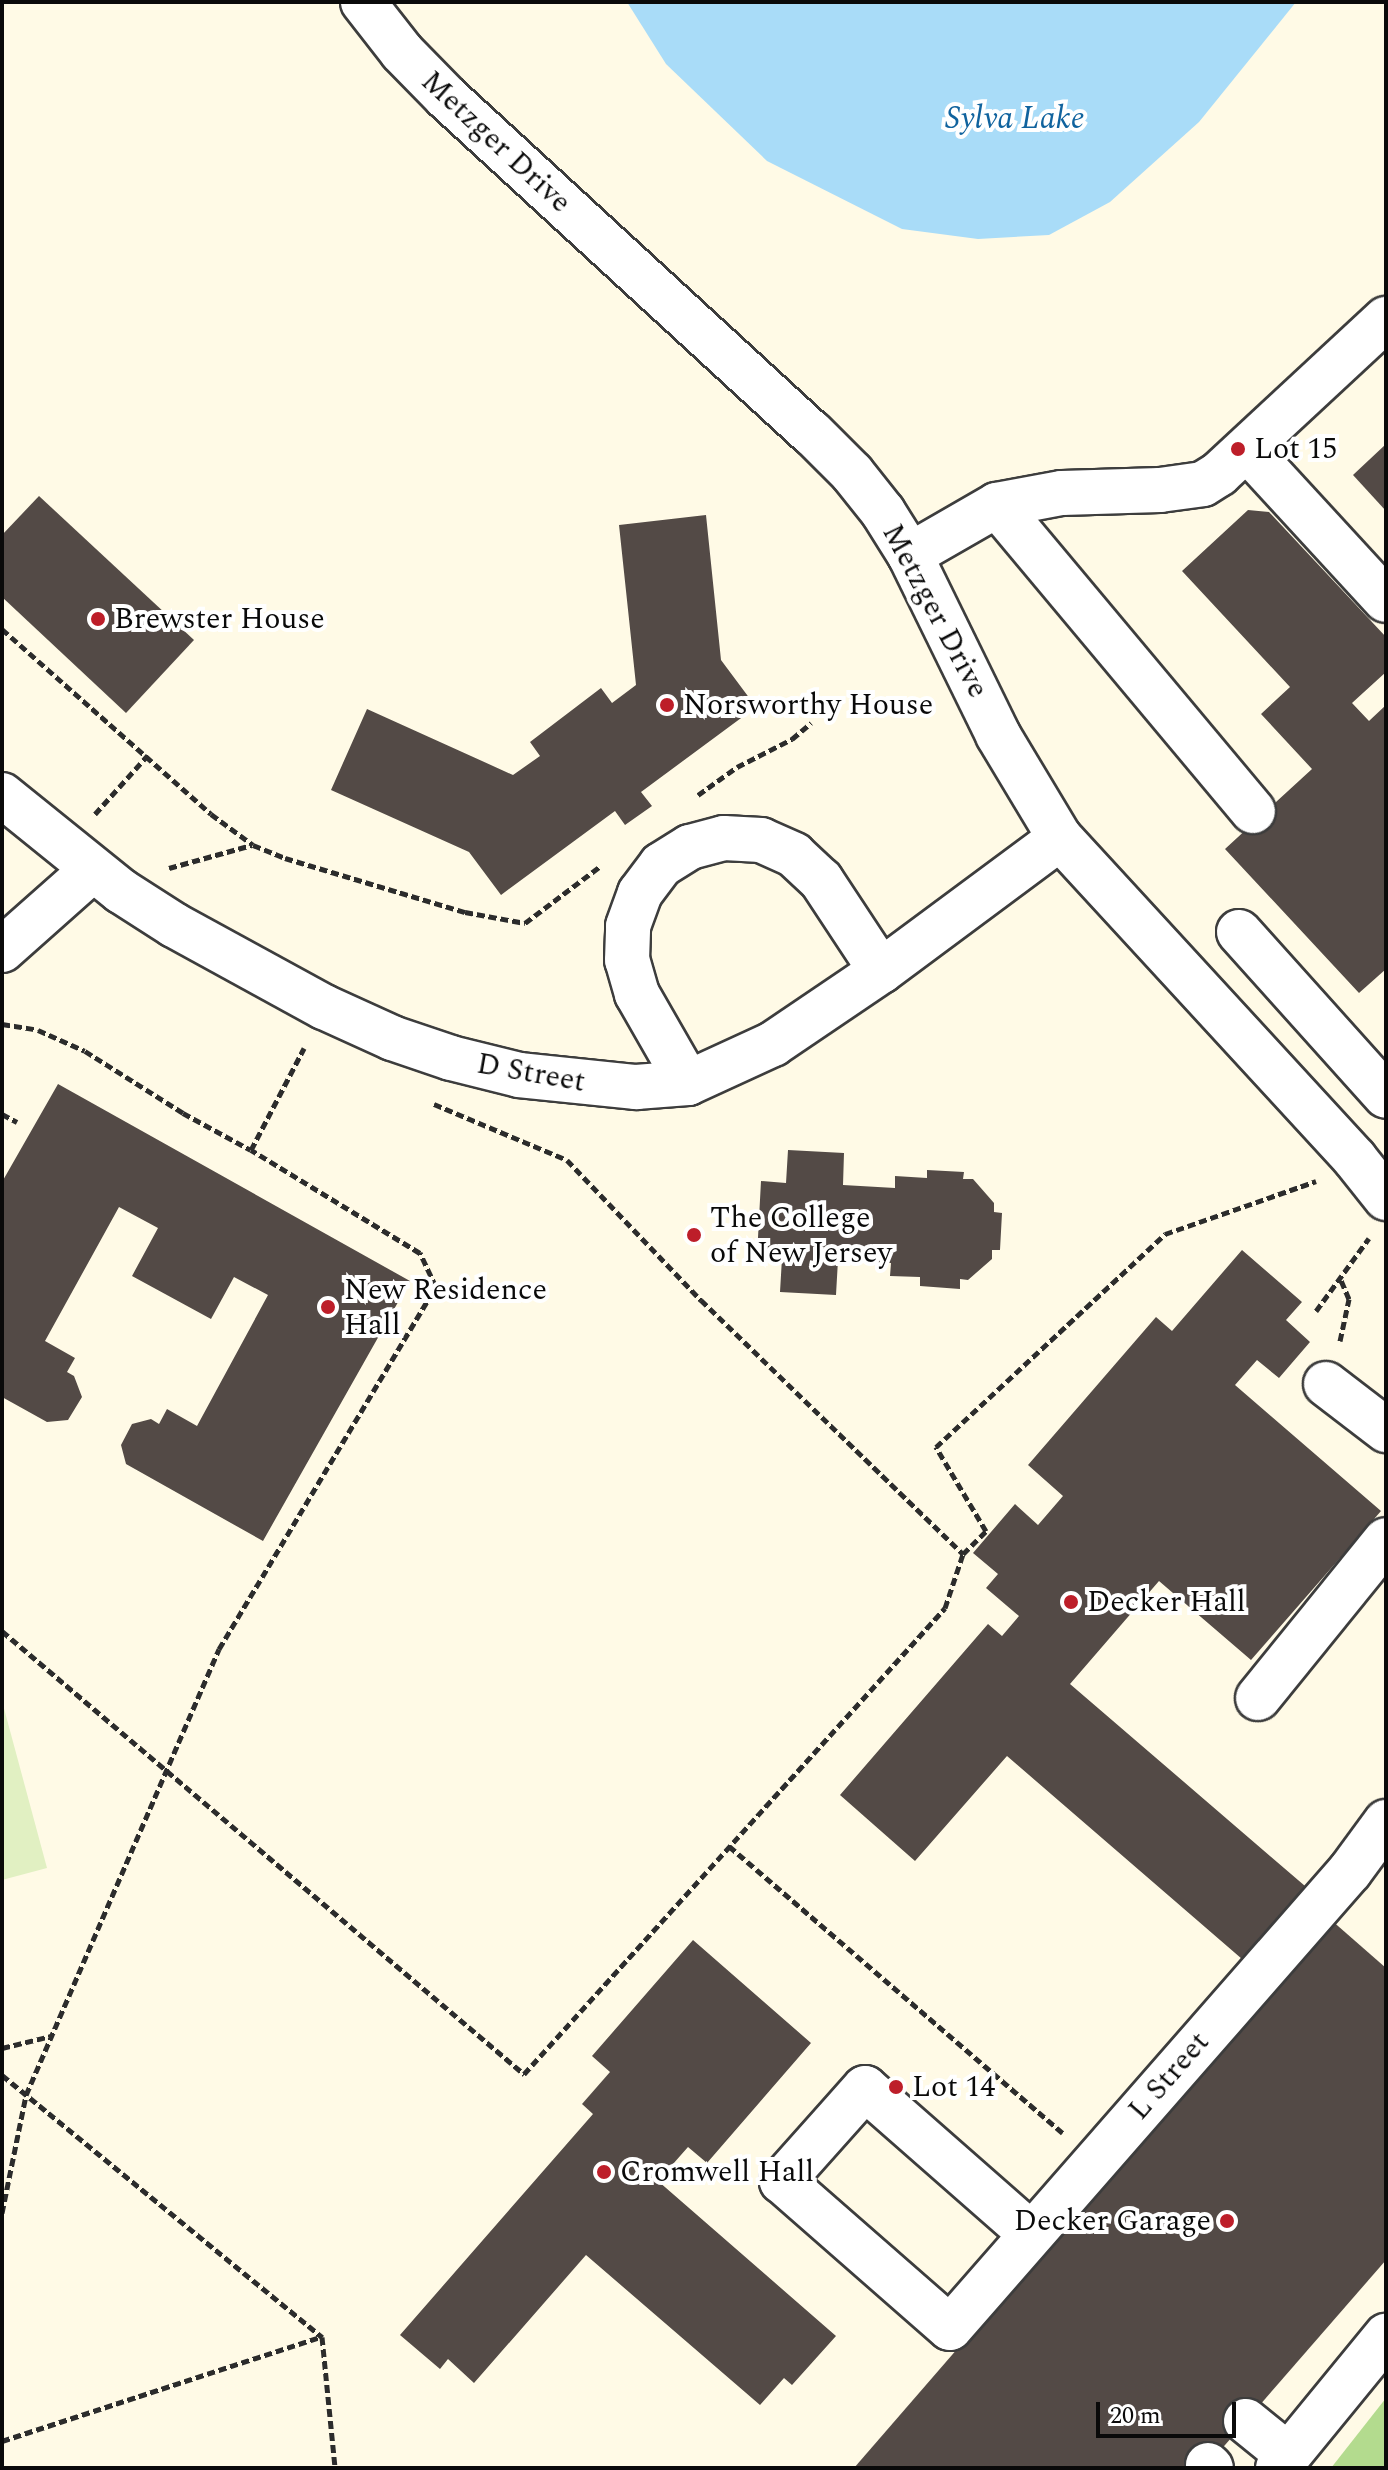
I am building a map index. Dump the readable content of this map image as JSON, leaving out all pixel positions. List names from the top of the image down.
{
  "streets": {
    "street": ["Metzger Drive", "D Street", "L Street"]
  },
  "crossings": [
    ["Metzger Drive", "D Street"]
  ],
  "water": ["Sylva Lake"],
  "places": [
    "Lot 15",
    "Brewster House",
    "Norsworthy House",
    "The College of New Jersey",
    "New Residence Hall",
    "Decker Hall",
    "Lot 14",
    "Cromwell Hall",
    "Decker Garage"
  ],
  "scale_bar": "20 m"
}
